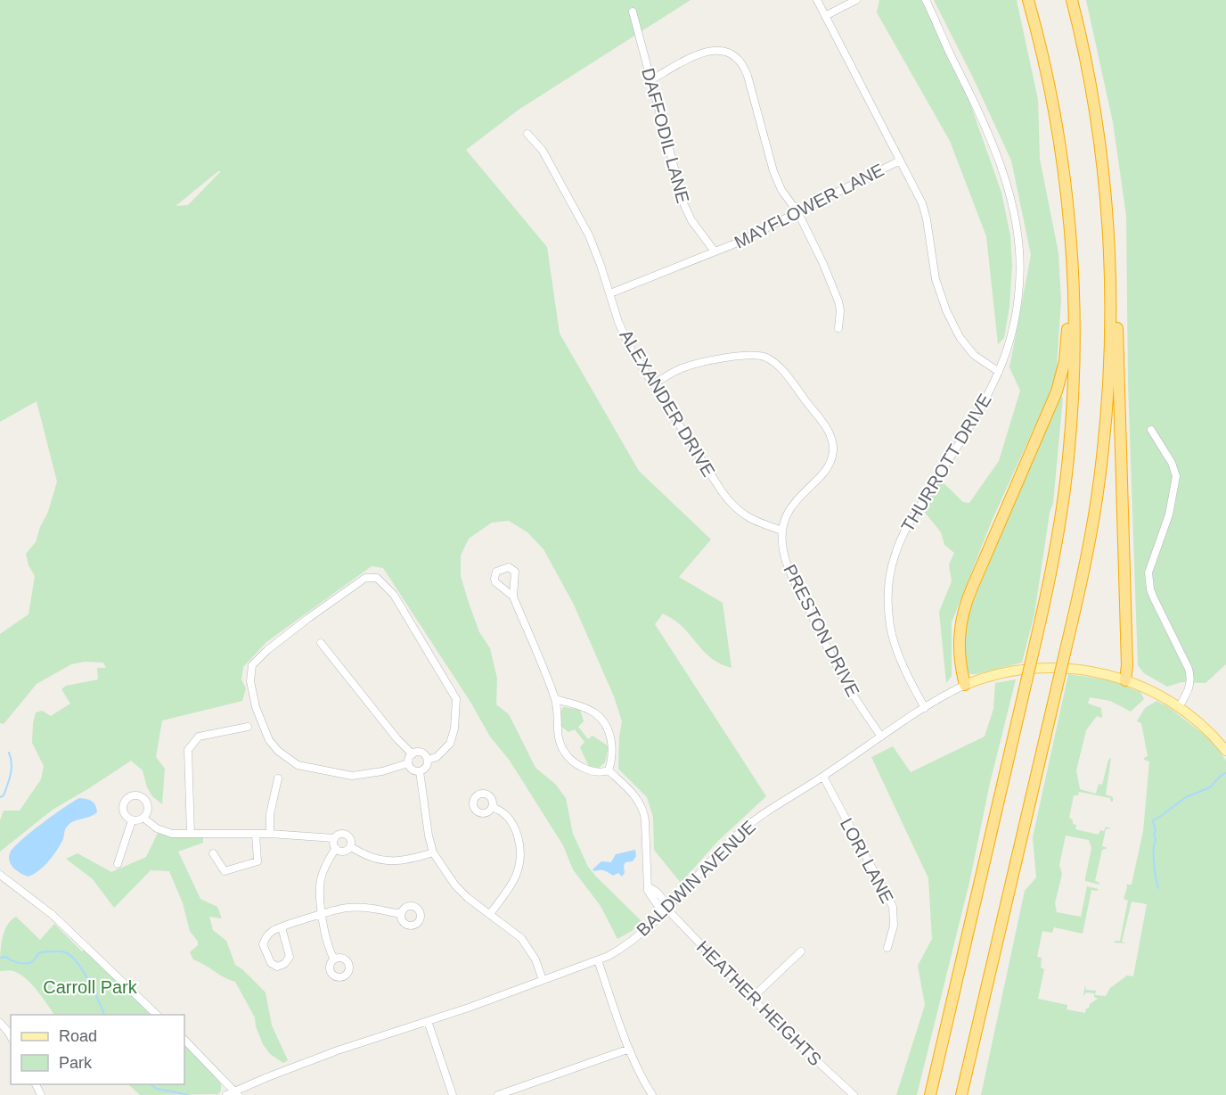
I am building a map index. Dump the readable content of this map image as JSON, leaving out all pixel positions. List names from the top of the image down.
{
  "streets": {
    "main road": ["BALDWIN AVENUE"],
    "street": [
      "DAFFODIL LANE",
      "MAYFLOWER LANE",
      "ALEXANDER DRIVE",
      "THURROTT DRIVE",
      "PRESTON DRIVE",
      "LORI LANE",
      "HEATHER HEIGHTS"
    ]
  },
  "crossings": [
    ["DAFFODIL LANE", "MAYFLOWER LANE"],
    ["MAYFLOWER LANE", "ALEXANDER DRIVE"],
    ["ALEXANDER DRIVE", "PRESTON DRIVE"],
    ["THURROTT DRIVE", "BALDWIN AVENUE"],
    ["PRESTON DRIVE", "BALDWIN AVENUE"],
    ["LORI LANE", "BALDWIN AVENUE"],
    ["BALDWIN AVENUE", "HEATHER HEIGHTS"]
  ],
  "parks": ["Carroll Park"],
  "legend": ["Road", "Park"]
}
